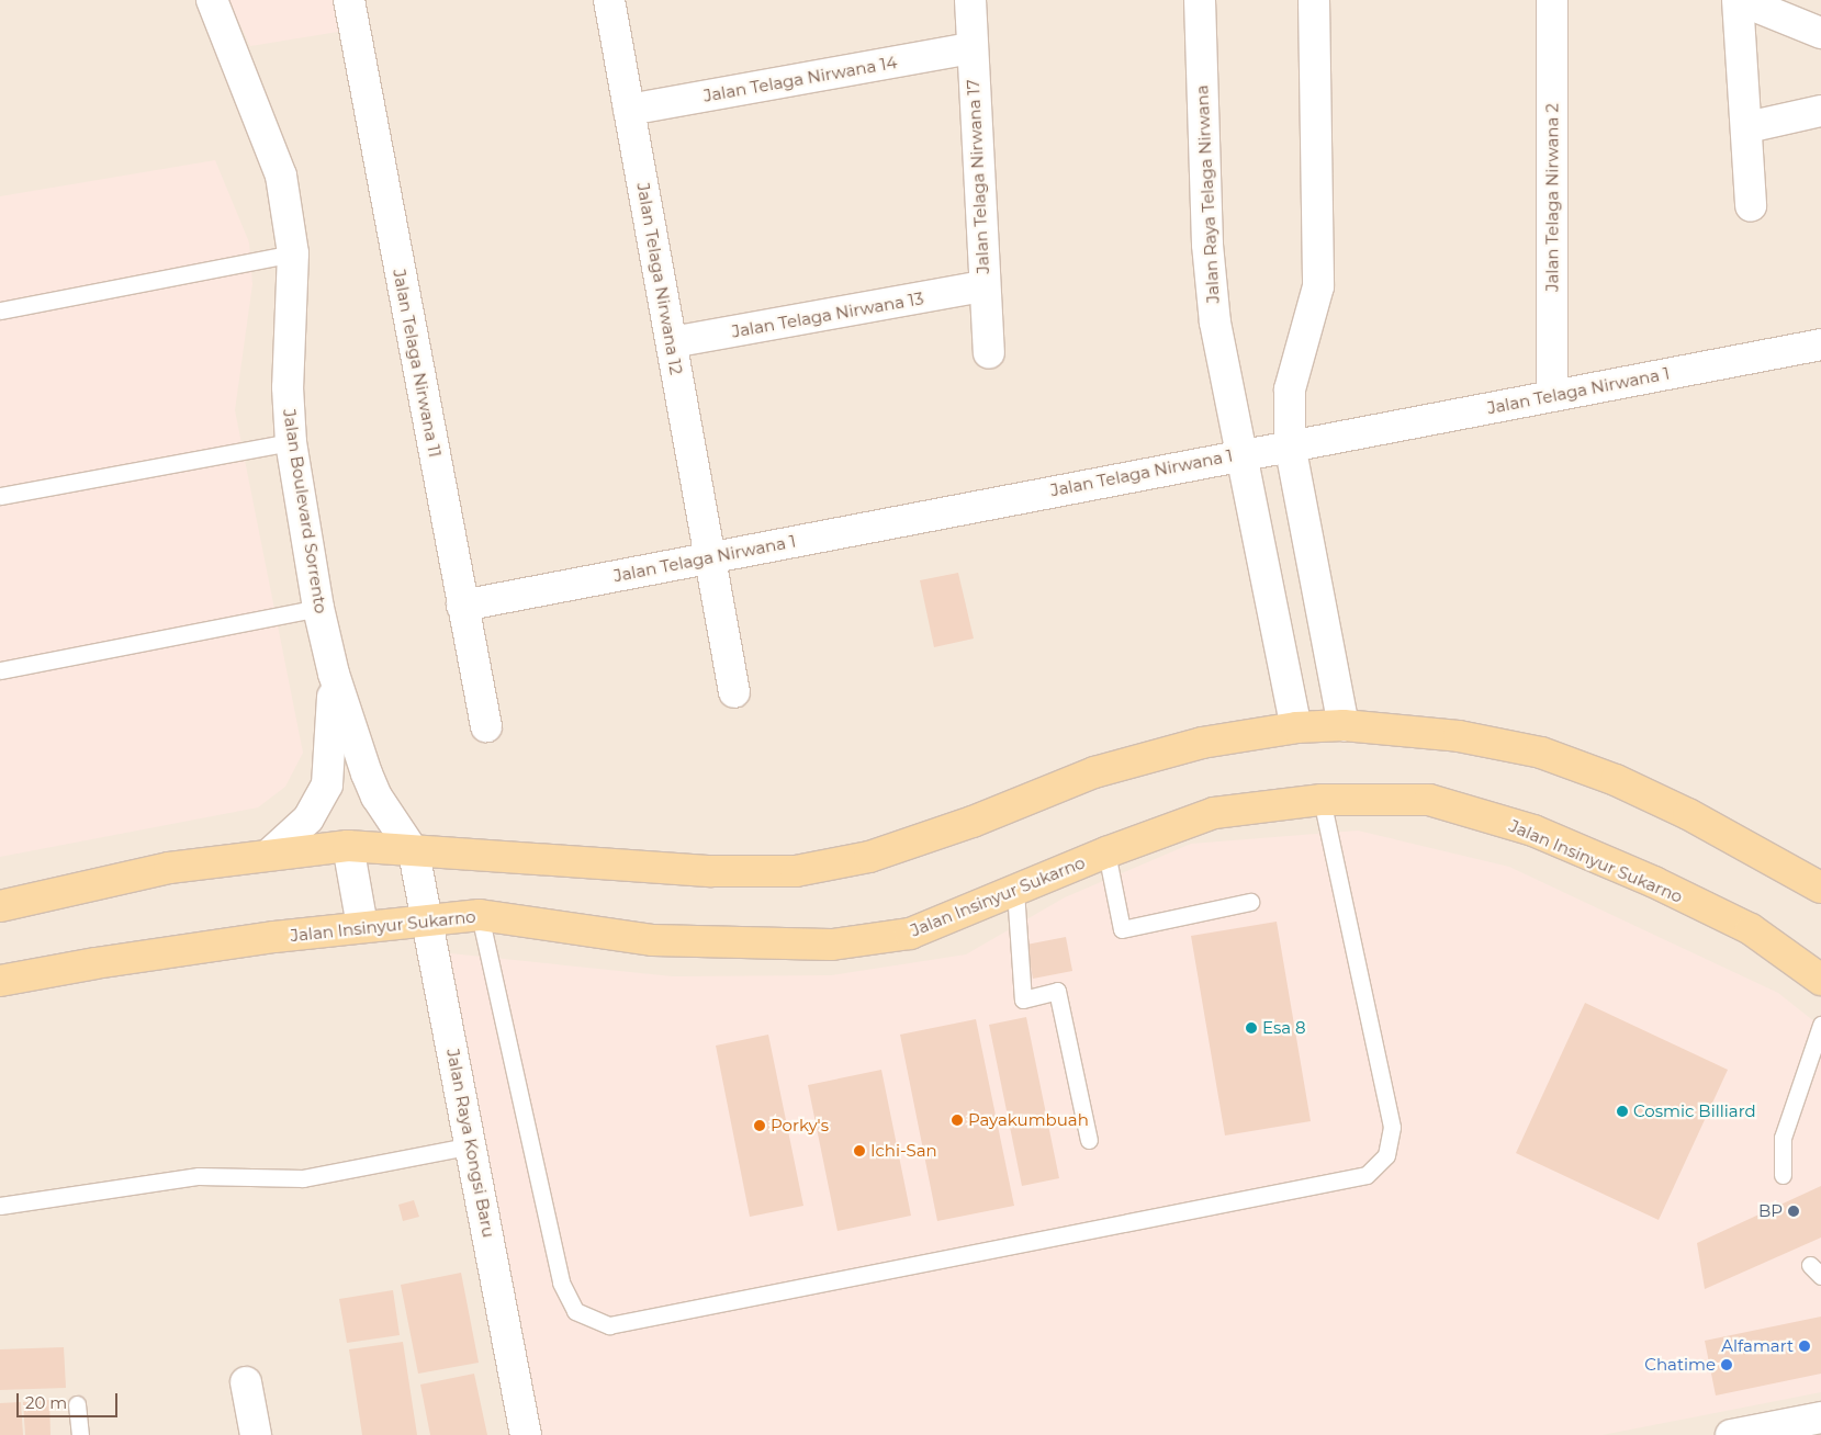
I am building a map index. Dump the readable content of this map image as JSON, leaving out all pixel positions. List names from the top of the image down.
{
  "streets": {
    "main road": ["Jalan Insinyur Sukarno"],
    "street": [
      "Jalan Telaga Nirwana 14",
      "Jalan Telaga Nirwana 17",
      "Jalan Raya Telaga Nirwana",
      "Jalan Telaga Nirwana 2",
      "Jalan Telaga Nirwana 12",
      "Jalan Telaga Nirwana 13",
      "Jalan Telaga Nirwana 11",
      "Jalan Telaga Nirwana 1",
      "Jalan Boulevard Sorrento",
      "Jalan Raya Kongsi Baru"
    ]
  },
  "crossings": [
    ["Jalan Telaga Nirwana 14", "Jalan Telaga Nirwana 17"],
    ["Jalan Telaga Nirwana 14", "Jalan Telaga Nirwana 12"],
    ["Jalan Telaga Nirwana 17", "Jalan Telaga Nirwana 13"],
    ["Jalan Raya Telaga Nirwana", "Jalan Telaga Nirwana 1"],
    ["Jalan Telaga Nirwana 2", "Jalan Telaga Nirwana 1"],
    ["Jalan Telaga Nirwana 12", "Jalan Telaga Nirwana 13"],
    ["Jalan Telaga Nirwana 12", "Jalan Telaga Nirwana 1"],
    ["Jalan Telaga Nirwana 11", "Jalan Telaga Nirwana 1"],
    ["Jalan Boulevard Sorrento", "Jalan Raya Kongsi Baru"],
    ["Jalan Insinyur Sukarno", "Jalan Raya Kongsi Baru"]
  ],
  "places": [
    "Esa 8",
    "Cosmic Billiard",
    "Payakumbuah",
    "Porky's",
    "Ichi-San",
    "BP",
    "Alfamart",
    "Chatime"
  ],
  "scale_bar": "20 m"
}
